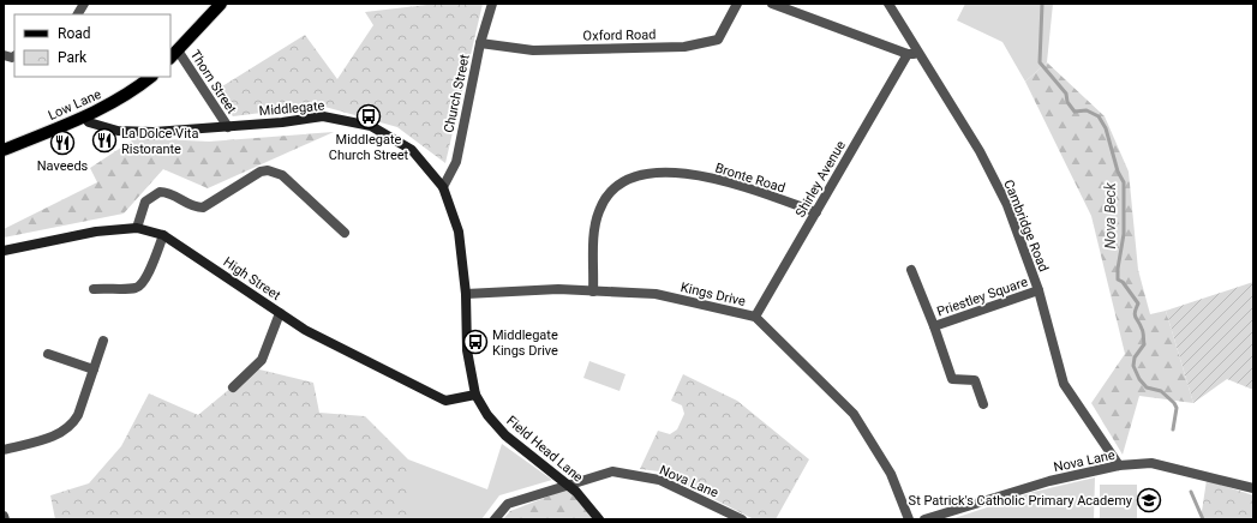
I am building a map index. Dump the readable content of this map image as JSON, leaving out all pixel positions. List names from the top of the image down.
{
  "streets": {
    "main road": [
      "Low Lane",
      "Middlegate",
      "High Street",
      "Field Head Lane"
    ],
    "street": [
      "Oxford Road",
      "Thorn Street",
      "Church Street",
      "Bronte Road",
      "Shirley Avenue",
      "Cambridge Road",
      "Kings Drive",
      "Priestley Square",
      "Nova Lane"
    ]
  },
  "crossings": [
    ["Oxford Road", "Church Street"],
    ["Thorn Street", "Middlegate"],
    ["Church Street", "Middlegate"],
    ["Low Lane", "Middlegate"],
    ["Middlegate", "High Street"],
    ["Middlegate", "Kings Drive"],
    ["Middlegate", "Field Head Lane"],
    ["Bronte Road", "Shirley Avenue"],
    ["Bronte Road", "Kings Drive"],
    ["Shirley Avenue", "Kings Drive"],
    ["Cambridge Road", "Priestley Square"],
    ["Cambridge Road", "Nova Lane"],
    ["High Street", "Field Head Lane"],
    ["Field Head Lane", "Nova Lane"]
  ],
  "water": ["Nova Beck"],
  "places": {
    "bus stop": ["Middlegate Church Street", "Middlegate Kings Drive"],
    "restaurant": ["La Dolce Vita Ristorante", "Naveeds"],
    "school or university": ["St Patrick's Catholic Primary Academy"]
  },
  "legend": ["Road", "Park"]
}
